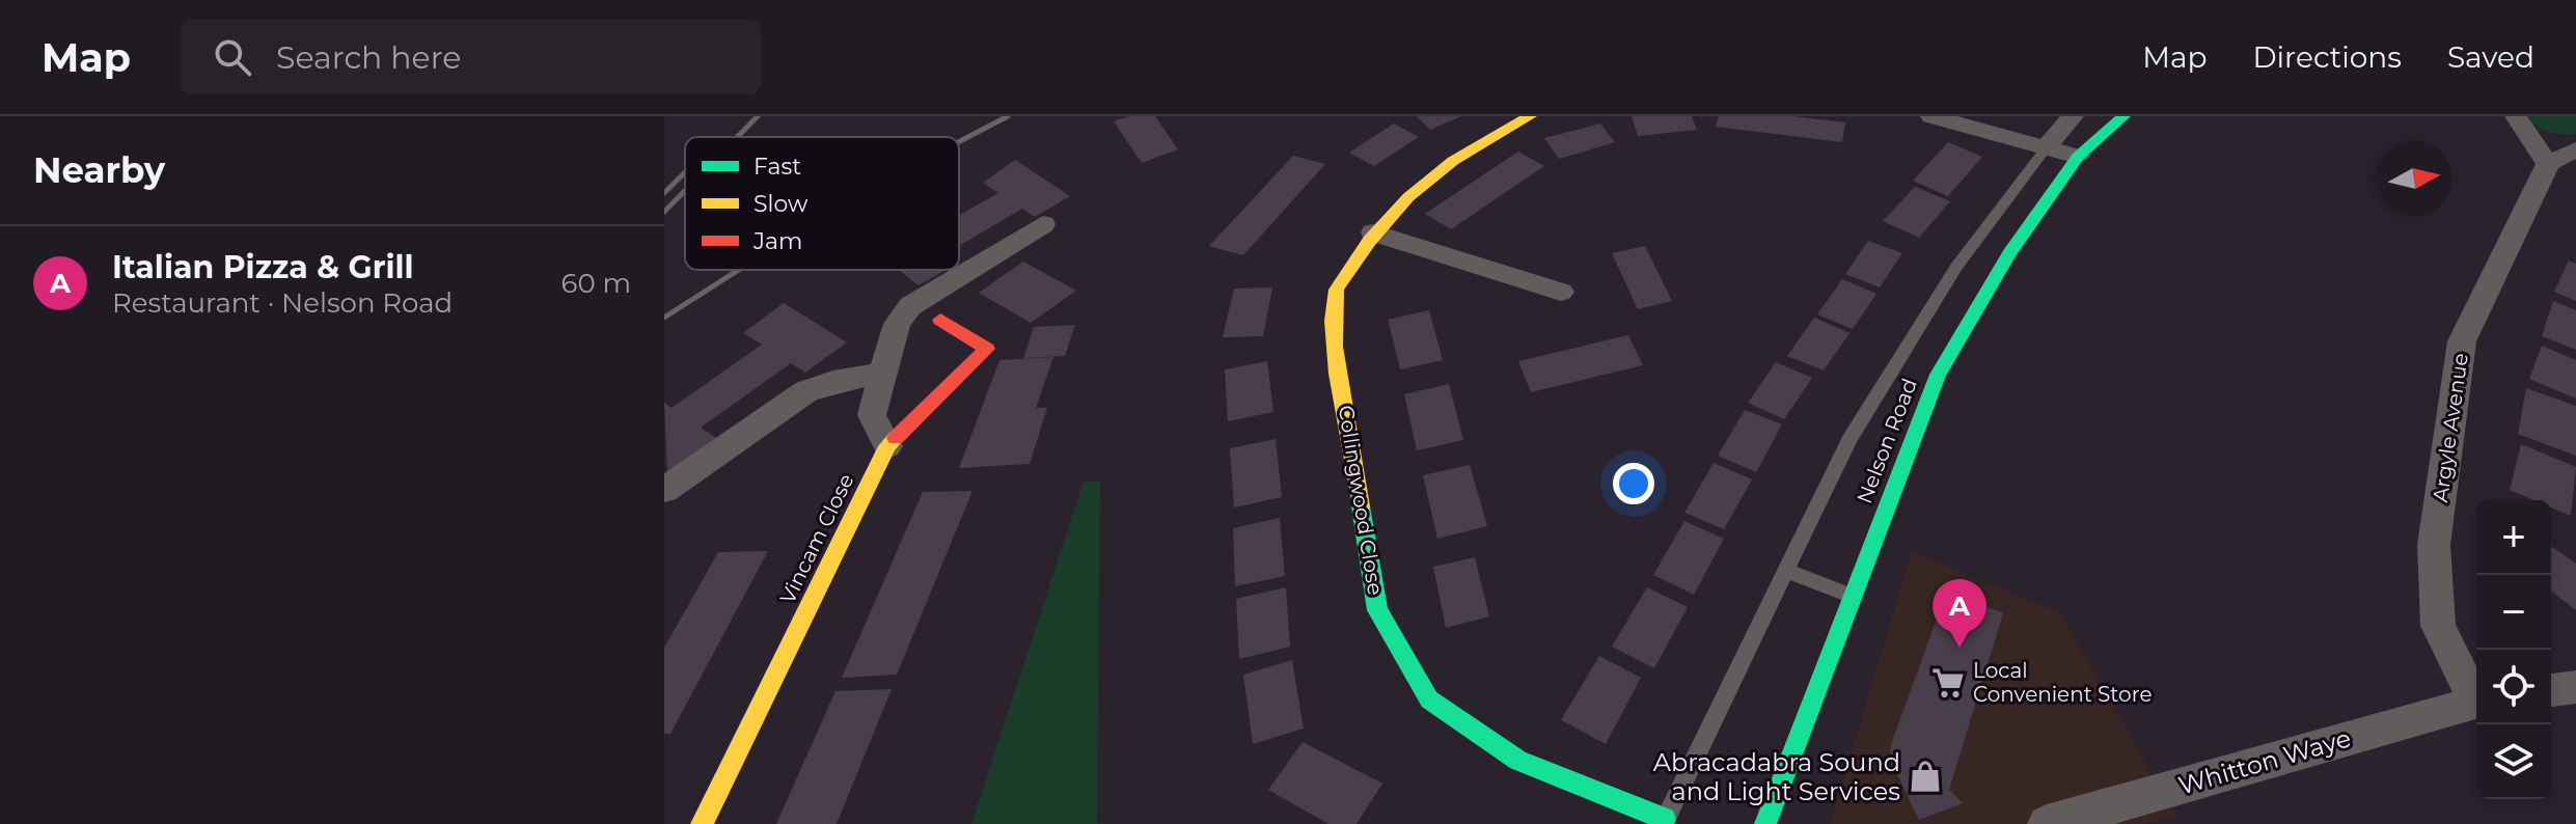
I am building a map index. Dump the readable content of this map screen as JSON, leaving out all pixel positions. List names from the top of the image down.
{
  "streets": {
    "street": [
      "Argyle Avenue",
      "Nelson Road",
      "Collingwood Close",
      "Vincam Close",
      "Whitton Waye"
    ]
  },
  "places": {
    "supermarket": ["Local Convenient Store"],
    "shop": ["Abracadabra Sound and Light Services"]
  },
  "legend": ["Fast", "Slow", "Jam"],
  "north": "right",
  "page": {
    "header": "Map",
    "search": "Search here",
    "nav": ["Map", "Directions", "Saved"],
    "heading": "Nearby",
    "list": [
      {
        "mark": "A",
        "name": "Italian Pizza & Grill",
        "note": "Restaurant · Nelson Road",
        "value": "60 m"
      }
    ],
    "map_buttons": ["+", "−"],
    "pins": "A"
  }
}
